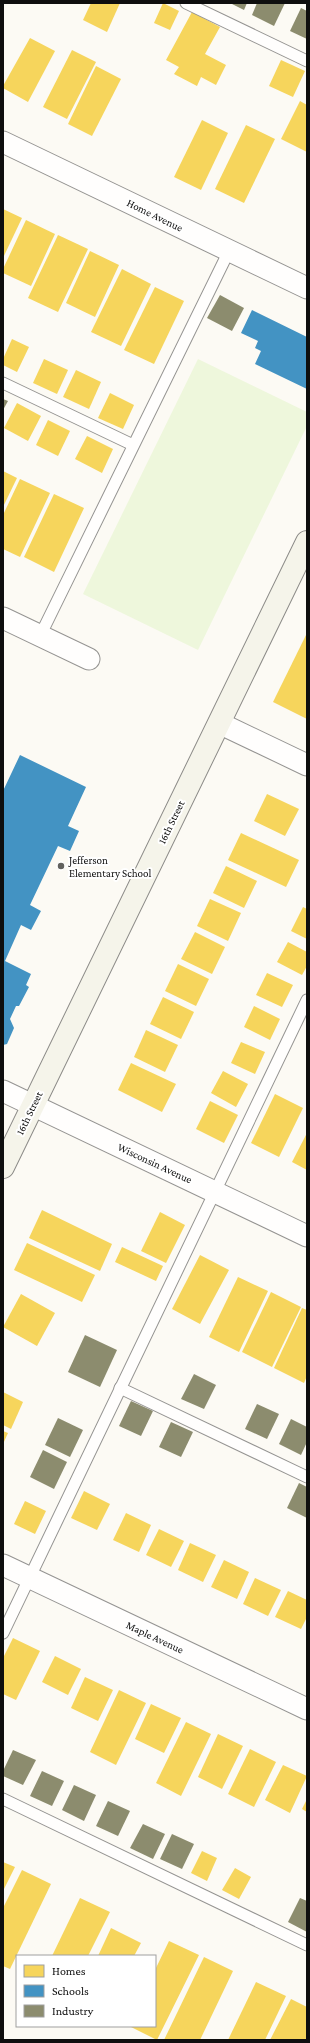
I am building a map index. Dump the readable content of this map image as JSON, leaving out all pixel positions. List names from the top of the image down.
{
  "streets": {
    "street": [
      "Home Avenue",
      "16th Street",
      "Wisconsin Avenue",
      "Maple Avenue"
    ]
  },
  "crossings": [
    ["16th Street", "Wisconsin Avenue"]
  ],
  "places": ["Jefferson Elementary School"],
  "legend": ["Homes", "Schools", "Industry"]
}
